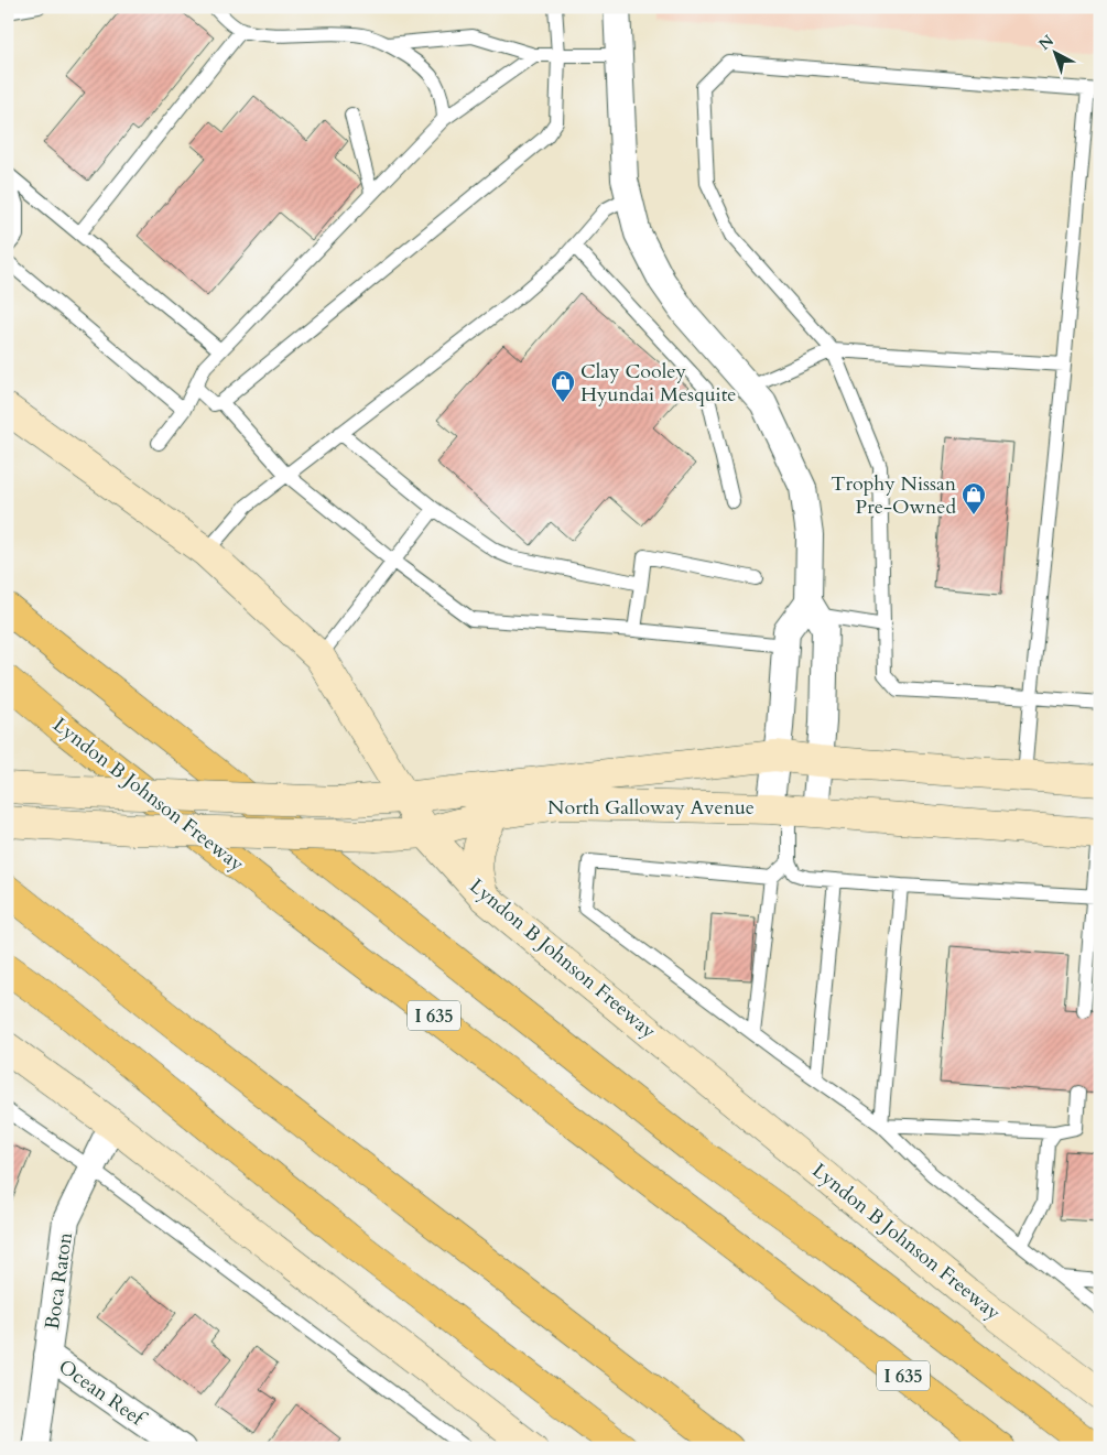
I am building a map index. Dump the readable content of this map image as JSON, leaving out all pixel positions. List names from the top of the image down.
{
  "streets": {
    "highway": ["Lyndon B Johnson Freeway", "I 635"],
    "main road": ["North Galloway Avenue"],
    "street": ["Boca Raton", "Ocean Reef"]
  },
  "crossings": [
    ["Lyndon B Johnson Freeway", "North Galloway Avenue"],
    ["Boca Raton", "Ocean Reef"]
  ],
  "places": {
    "shop": ["Clay Cooley Hyundai Mesquite", "Trophy Nissan Pre-Owned"]
  },
  "north": "top left"
}
